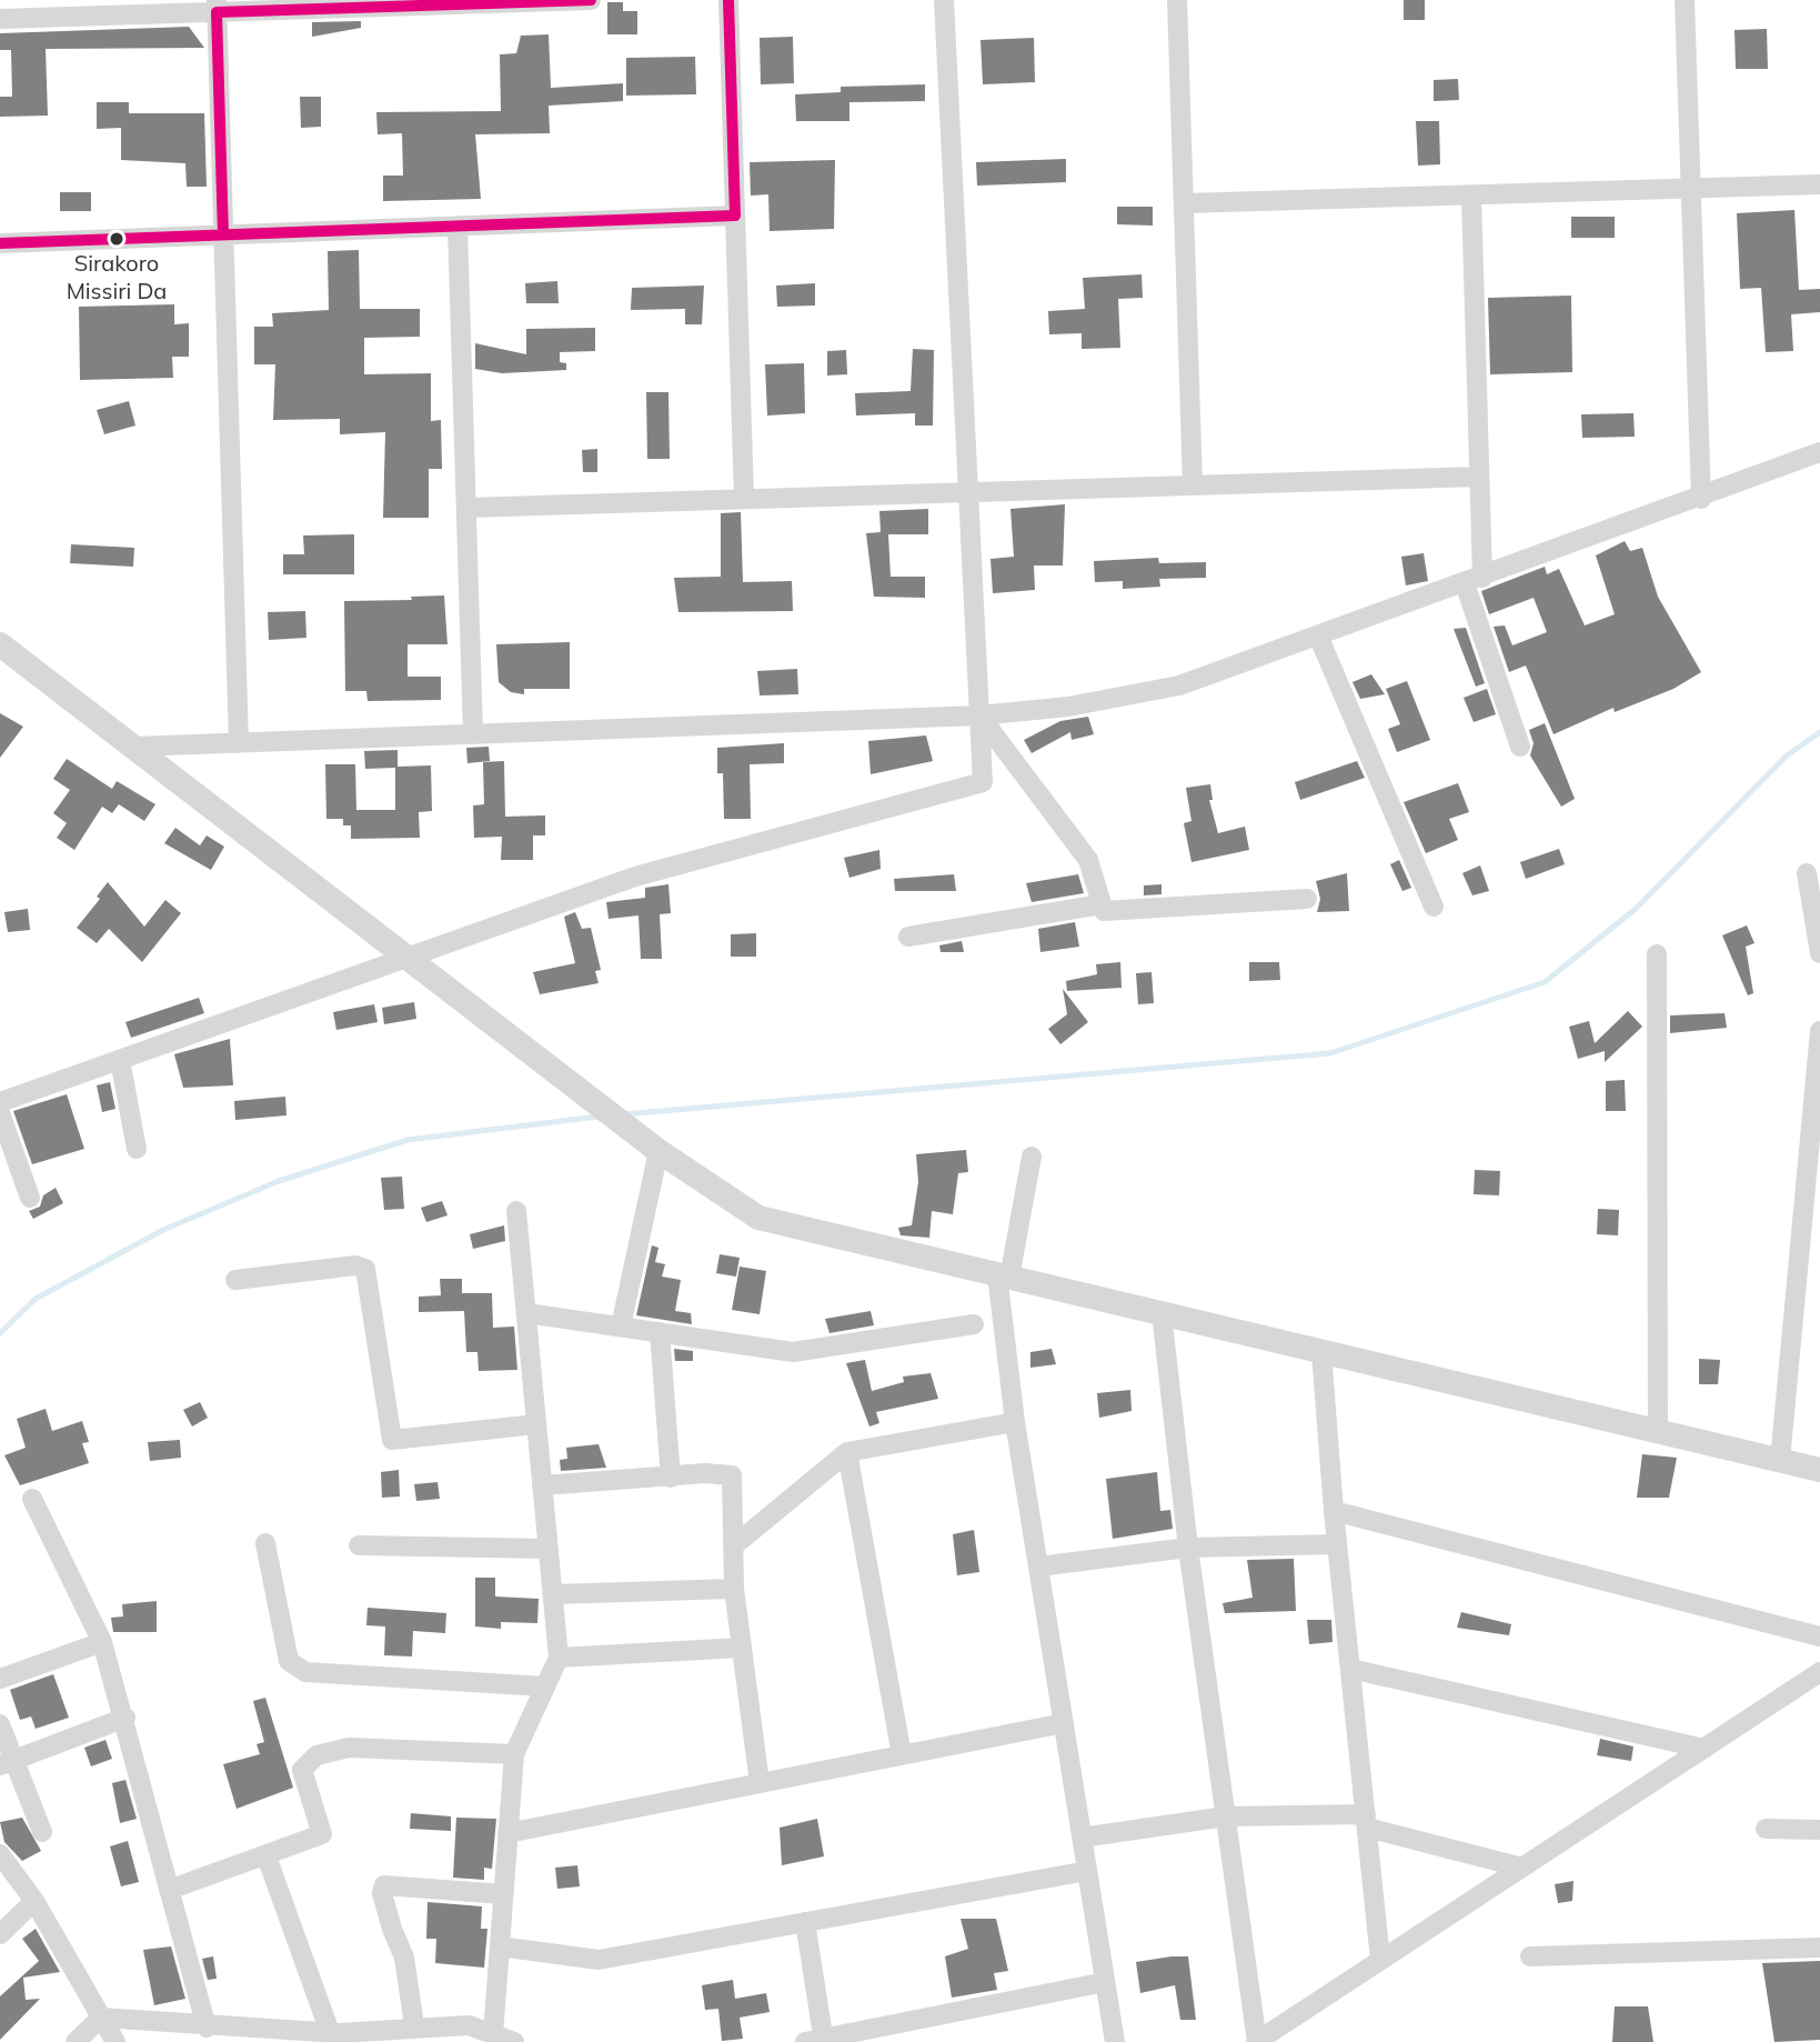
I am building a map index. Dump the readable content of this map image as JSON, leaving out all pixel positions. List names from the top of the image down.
{
  "places": ["Sirakoro Missiri Da"]
}
